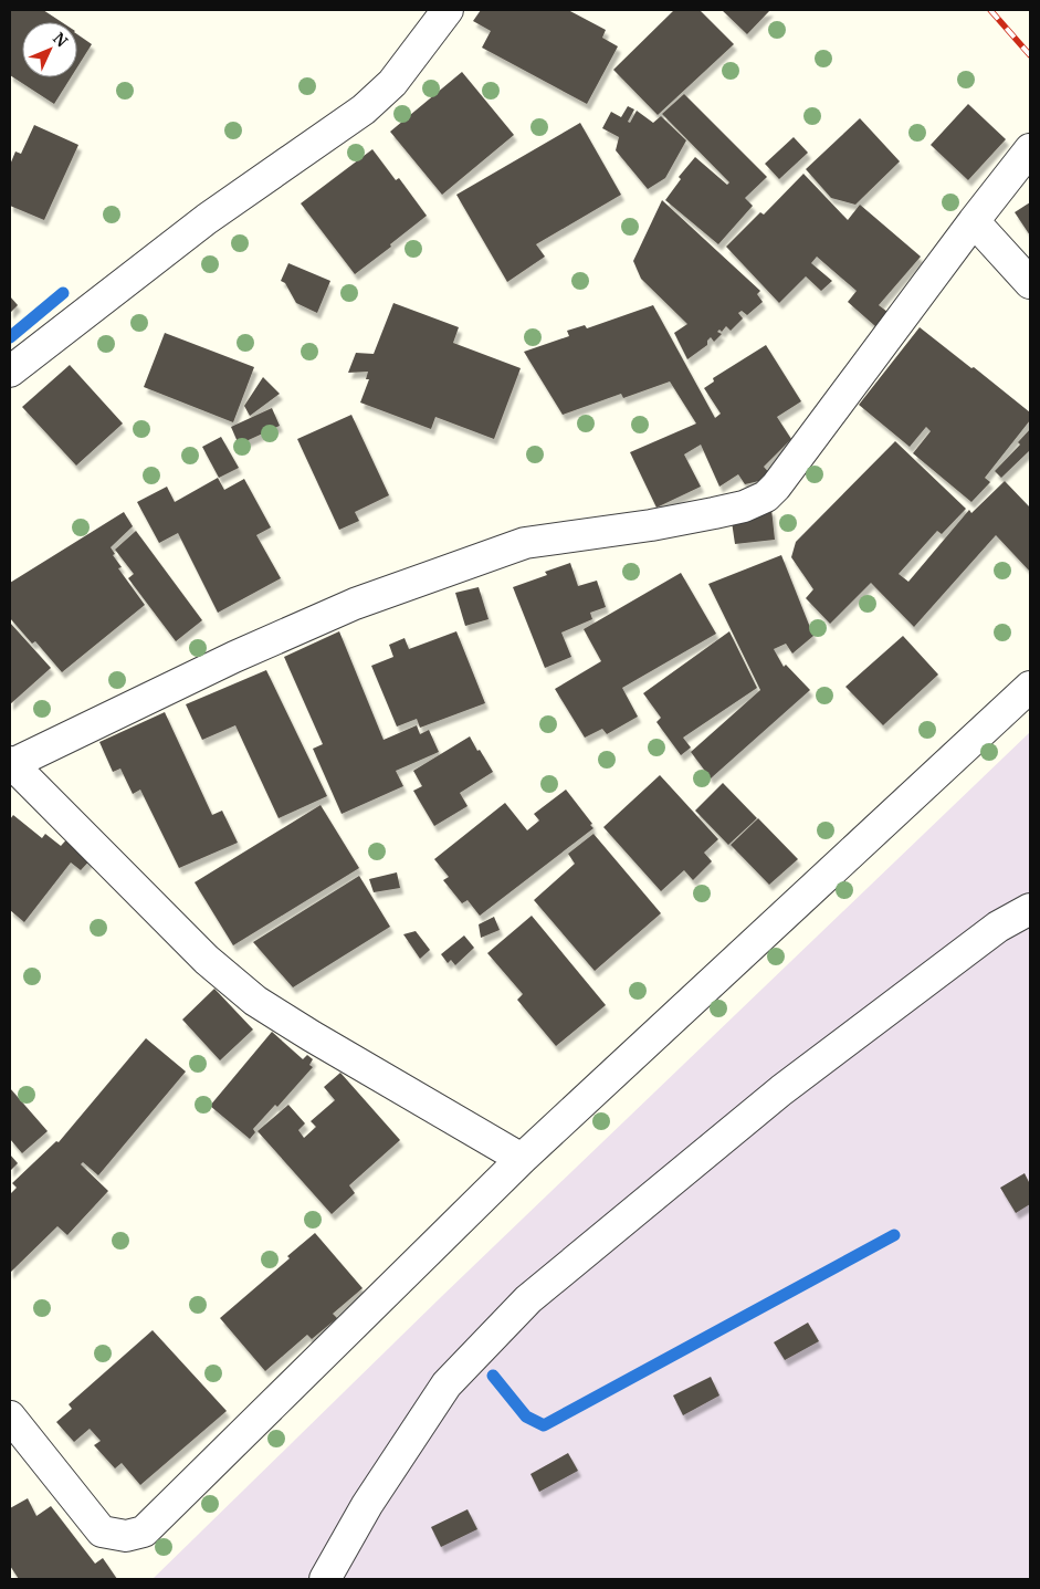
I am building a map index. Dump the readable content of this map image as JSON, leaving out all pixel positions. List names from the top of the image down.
{
  "north": "top right"
}
